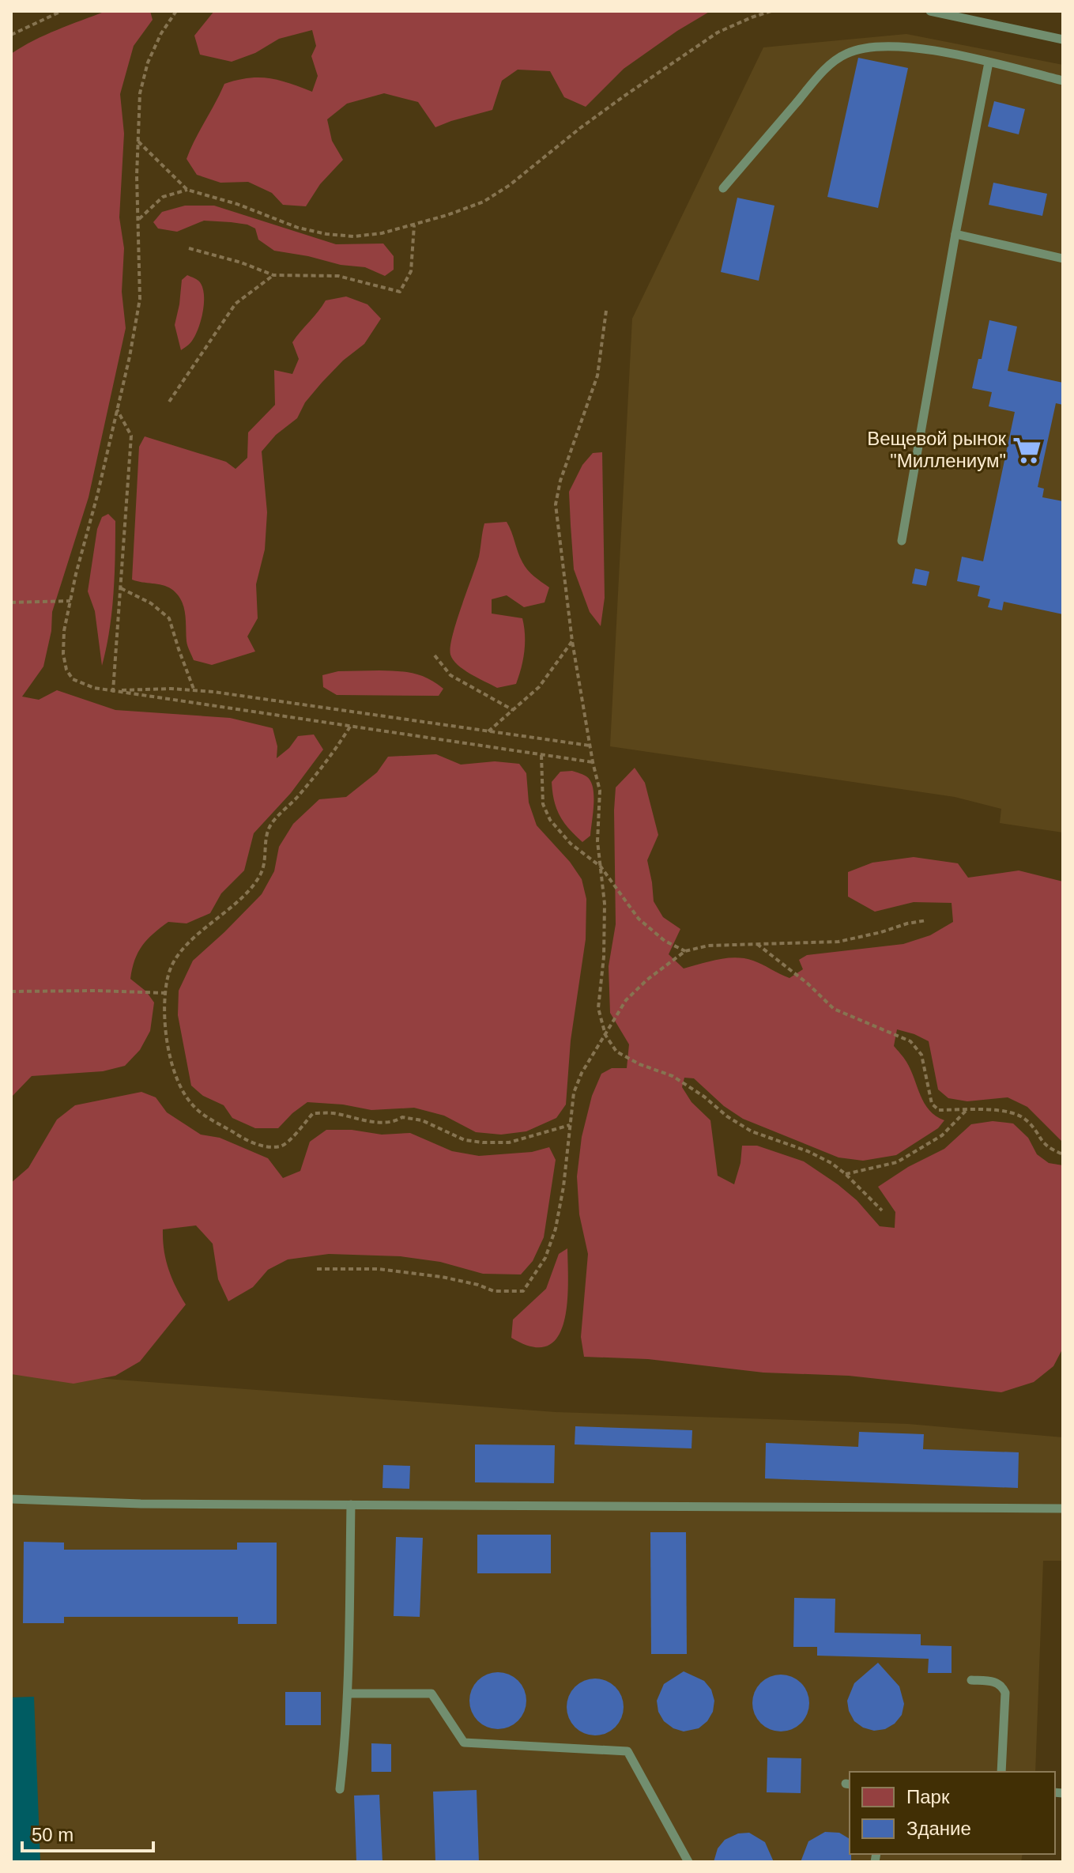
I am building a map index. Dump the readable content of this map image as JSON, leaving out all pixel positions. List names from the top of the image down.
{
  "places": {
    "supermarket": ["Вещевой рынок \"Миллениум\""]
  },
  "legend": ["Парк", "Здание"],
  "scale_bar": "50 m"
}
